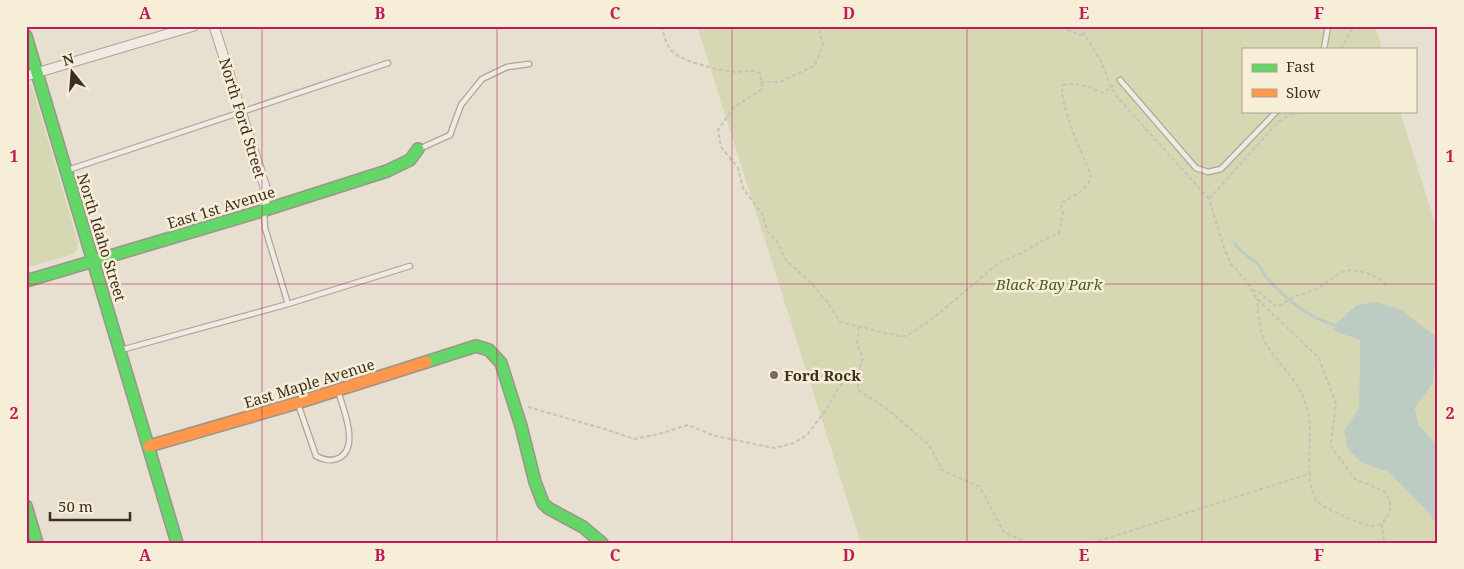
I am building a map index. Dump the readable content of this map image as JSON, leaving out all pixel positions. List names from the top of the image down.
{
  "streets": {
    "street": [
      "North Ford Street",
      "East 1st Avenue",
      "North Idaho Street",
      "East Maple Avenue"
    ]
  },
  "crossings": [
    ["North Ford Street", "East 1st Avenue"],
    ["East 1st Avenue", "North Idaho Street"],
    ["North Idaho Street", "East Maple Avenue"]
  ],
  "parks": ["Black Bay Park"],
  "places": ["Ford Rock"],
  "legend": ["Fast", "Slow"],
  "scale_bar": "50 m",
  "north": "top",
  "grid": {
    "columns": [
      "A",
      "B",
      "C",
      "D",
      "E",
      "F"
    ],
    "rows": ["1", "2"]
  }
}
